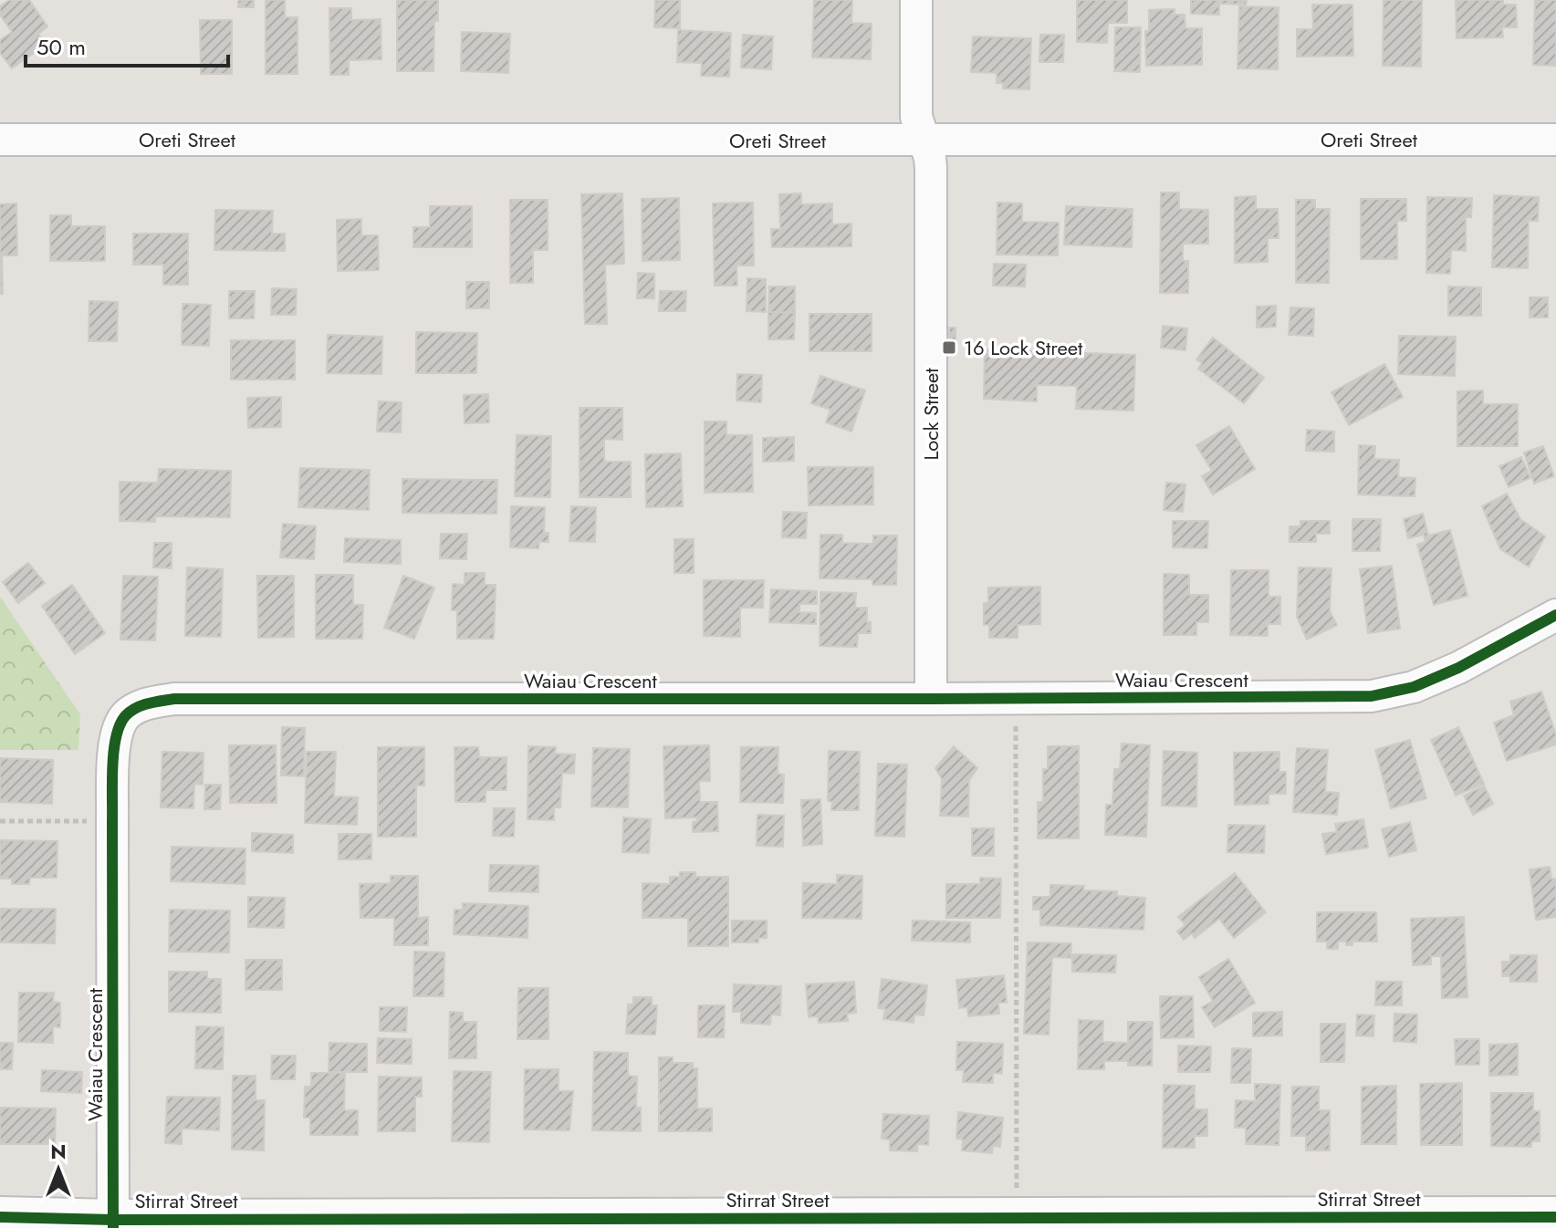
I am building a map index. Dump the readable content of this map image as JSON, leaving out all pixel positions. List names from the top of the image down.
{
  "streets": {
    "street": [
      "Oreti Street",
      "Lock Street",
      "Waiau Crescent",
      "Stirrat Street"
    ]
  },
  "crossings": [
    ["Oreti Street", "Lock Street"],
    ["Lock Street", "Waiau Crescent"],
    ["Waiau Crescent", "Stirrat Street"]
  ],
  "places": {
    "transit": ["16 Lock Street"]
  },
  "scale_bar": "50 m",
  "north": "top"
}
